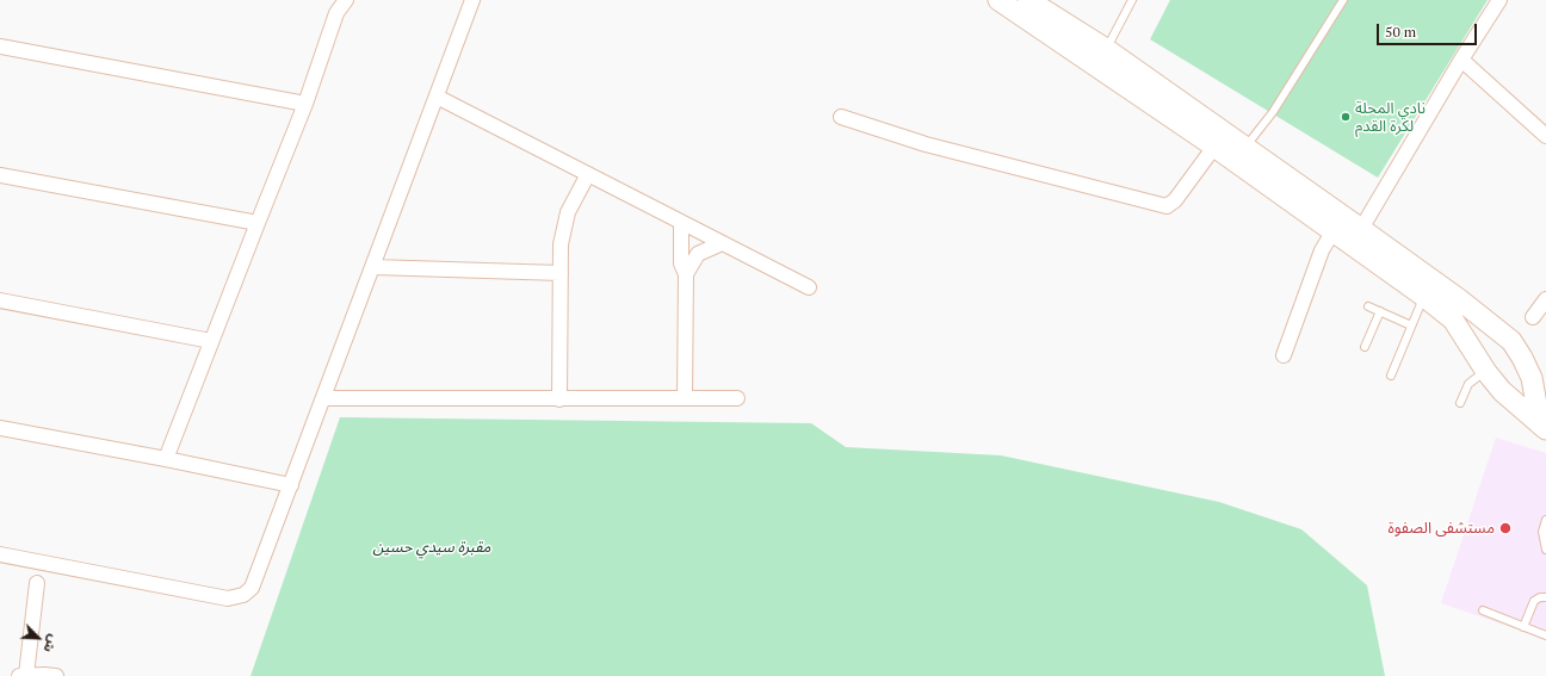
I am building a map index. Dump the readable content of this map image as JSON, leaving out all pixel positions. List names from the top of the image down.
{
  "parks": ["مقبرة سيدي حسين"],
  "places": ["نادي المحلة لكرة القدم", "مستشفى الصفوة"],
  "scale_bar": "50 m",
  "north": "bottom right"
}
